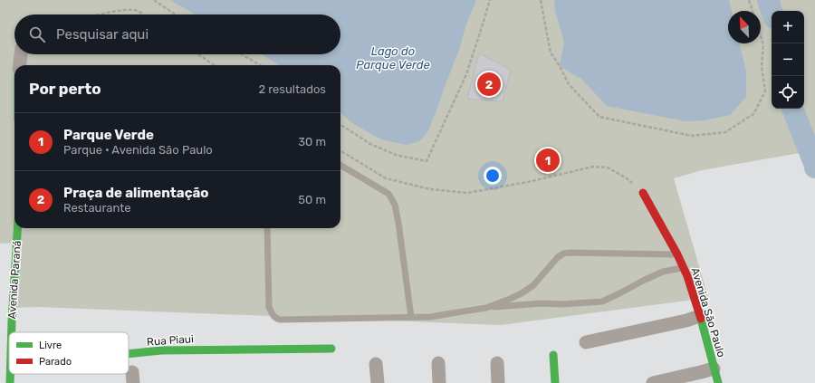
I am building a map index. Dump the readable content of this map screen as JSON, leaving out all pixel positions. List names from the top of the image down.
{
  "streets": {
    "street": ["Avenida Paraná", "Avenida São Paulo", "Rua Piaui"]
  },
  "water": ["Lago do Parque Verde"],
  "legend": ["Livre", "Parado"],
  "north": "top left",
  "page": {
    "map_buttons": ["+", "−"],
    "search": "Pesquisar aqui",
    "heading": ["Por perto", "2 resultados"],
    "pins": ["2", "1"],
    "list": [
      {
        "mark": "1",
        "name": "Parque Verde",
        "note": "Parque · Avenida São Paulo",
        "value": "30 m"
      },
      {
        "mark": "2",
        "name": "Praça de alimentação",
        "note": "Restaurante",
        "value": "50 m"
      }
    ]
  }
}
